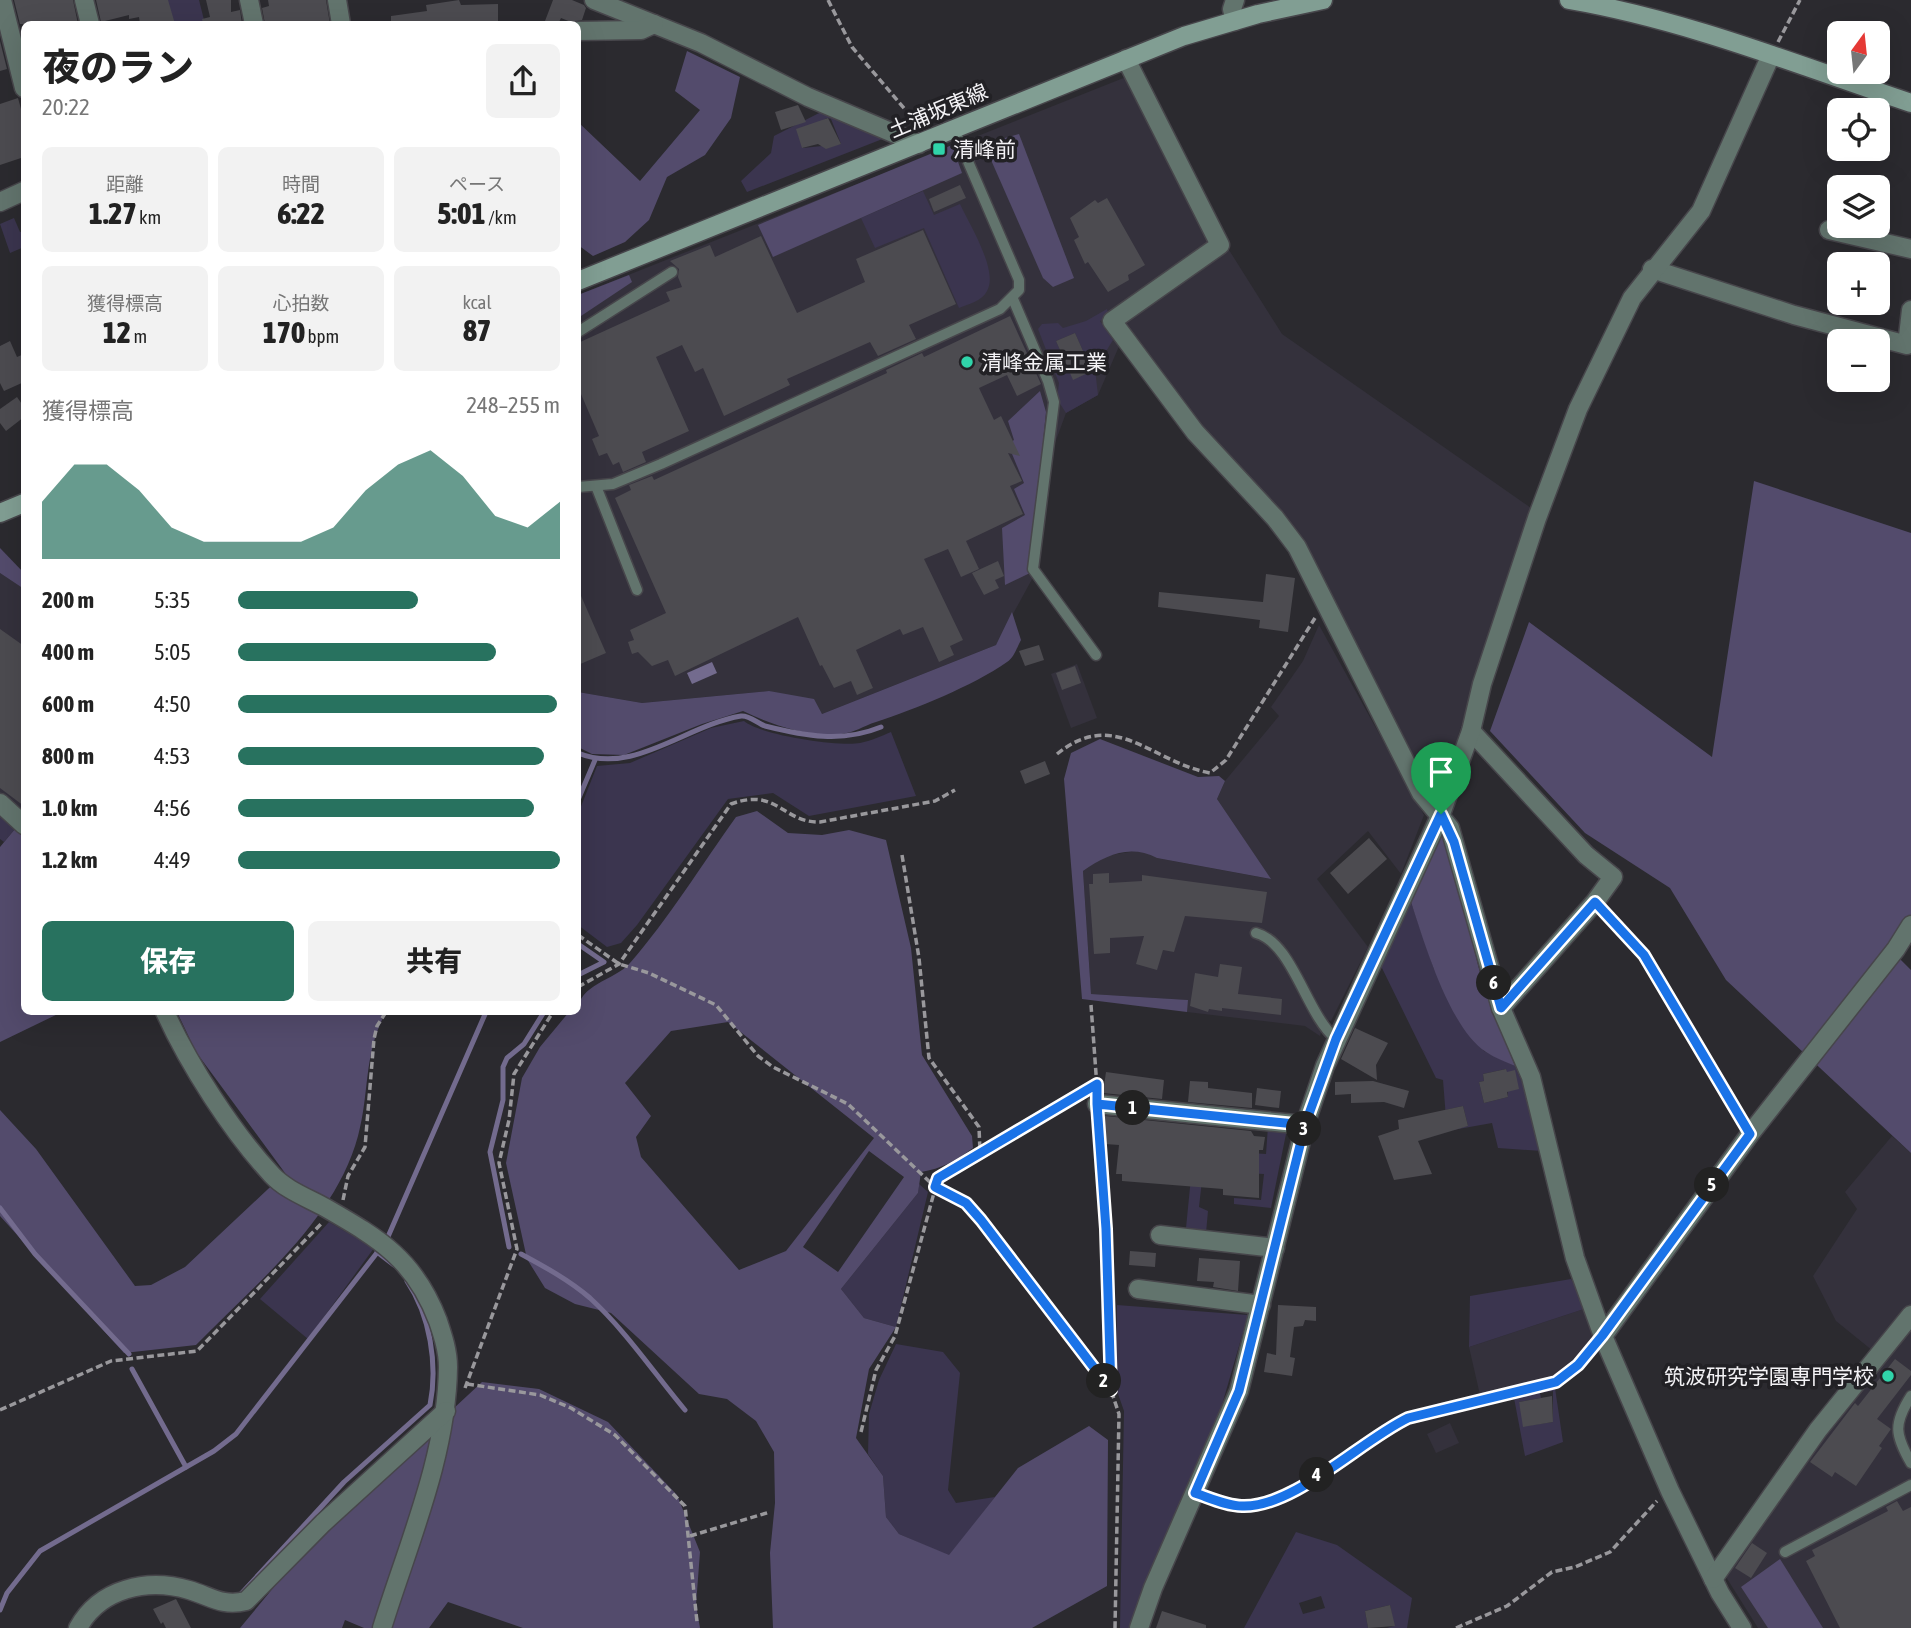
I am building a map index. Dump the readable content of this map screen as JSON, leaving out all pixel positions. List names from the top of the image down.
{
  "streets": {
    "main road": ["土浦坂東線"]
  },
  "places": {
    "transit": ["清峰前"],
    "other": ["清峰金属工業", "筑波研究学園専門学校"]
  },
  "north": "top",
  "page": {
    "map_buttons": ["+", "−"],
    "heading": ["夜のラン", "20:22"],
    "stats": [
      ["距離", "1.27 km"],
      ["時間", "6:22"],
      ["ペース", "5:01 /km"],
      ["獲得標高", "12 m"],
      ["心拍数", "170 bpm"],
      ["kcal", "87"]
    ],
    "chart": ["獲得標高", "248–255 m"],
    "list": [
      {
        "name": "200 m",
        "note": "5:35"
      },
      {
        "name": "400 m",
        "note": "5:05"
      },
      {
        "name": "600 m",
        "note": "4:50"
      },
      {
        "name": "800 m",
        "note": "4:53"
      },
      {
        "name": "1.0 km",
        "note": "4:56"
      },
      {
        "name": "1.2 km",
        "note": "4:49"
      }
    ],
    "buttons": ["保存", "共有"],
    "pins": [
      "6",
      "1",
      "3",
      "5",
      "2",
      "4"
    ]
  }
}
